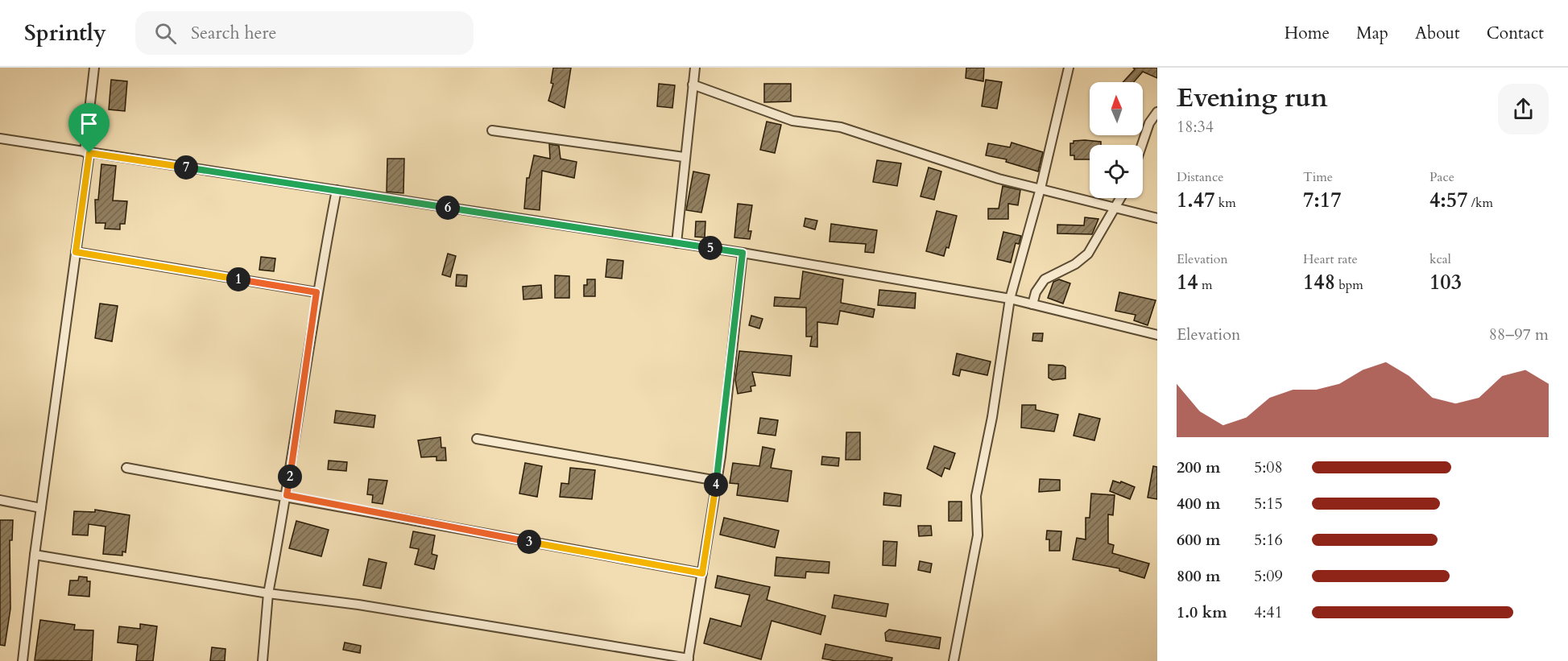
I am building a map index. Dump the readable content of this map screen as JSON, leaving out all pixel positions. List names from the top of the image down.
{
  "north": "top",
  "page": {
    "header": "Sprintly",
    "search": "Search here",
    "nav": [
      "Home",
      "Map",
      "About",
      "Contact"
    ],
    "heading": ["Evening run", "18:34"],
    "stats": [
      ["Distance", "1.47 km"],
      ["Time", "7:17"],
      ["Pace", "4:57 /km"],
      ["Elevation", "14 m"],
      ["Heart rate", "148 bpm"],
      ["kcal", "103"]
    ],
    "pins": [
      "7",
      "6",
      "5",
      "1",
      "2",
      "4",
      "3"
    ],
    "chart": ["Elevation", "88–97 m"],
    "list": [
      {
        "name": "200 m",
        "note": "5:08"
      },
      {
        "name": "400 m",
        "note": "5:15"
      },
      {
        "name": "600 m",
        "note": "5:16"
      },
      {
        "name": "800 m",
        "note": "5:09"
      },
      {
        "name": "1.0 km",
        "note": "4:41"
      }
    ]
  }
}
